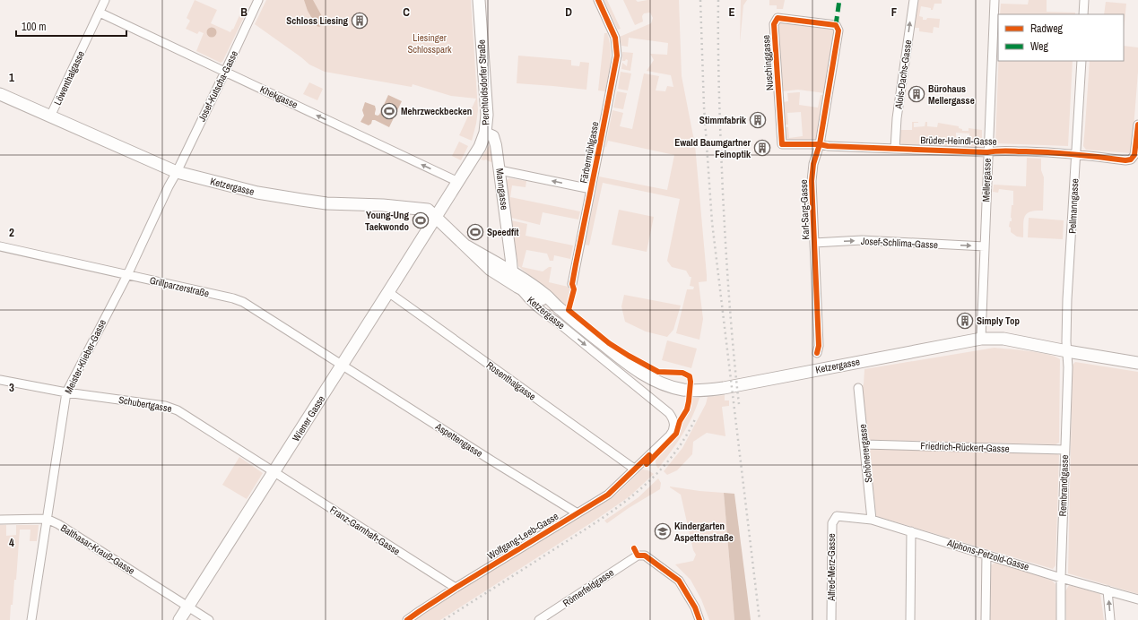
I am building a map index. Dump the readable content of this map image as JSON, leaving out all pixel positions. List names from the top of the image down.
{
  "streets": {
    "main road": ["Perchtoldsdorfer Straße", "Ketzergasse", "Wiener Gasse"],
    "street": [
      "Nuschinggasse",
      "Alois-Dachs-Gasse",
      "Löwenthalgasse",
      "Josef-Kutscha-Gasse",
      "Khekgasse",
      "Brüder-Heindl-Gasse",
      "Färbermühlgasse",
      "Mellergasse",
      "Manngasse",
      "Pellmanngasse",
      "Karl-Sarg-Gasse",
      "Josef-Schlima-Gasse",
      "Grillparzerstraße",
      "Meister-Klieber-Gasse",
      "Rosenthalgasse",
      "Schubertgasse",
      "Aspettengasse",
      "Friedrich-Rückert-Gasse",
      "Schönerergasse",
      "Rembrandtgasse",
      "Franz-Garnhaft-Gasse",
      "Wolfgang-Leeb-Gasse",
      "Balthasar-Krauß-Gasse",
      "Alphons-Petzold-Gasse",
      "Alfred-Merz-Gasse",
      "Römerfeldgasse"
    ]
  },
  "crossings": [
    ["Nuschinggasse", "Brüder-Heindl-Gasse"],
    ["Nuschinggasse", "Karl-Sarg-Gasse"],
    ["Alois-Dachs-Gasse", "Brüder-Heindl-Gasse"],
    ["Löwenthalgasse", "Khekgasse"],
    ["Löwenthalgasse", "Ketzergasse"],
    ["Perchtoldsdorfer Straße", "Khekgasse"],
    ["Perchtoldsdorfer Straße", "Ketzergasse"],
    ["Perchtoldsdorfer Straße", "Manngasse"],
    ["Perchtoldsdorfer Straße", "Wiener Gasse"],
    ["Josef-Kutscha-Gasse", "Khekgasse"],
    ["Josef-Kutscha-Gasse", "Ketzergasse"],
    ["Josef-Kutscha-Gasse", "Meister-Klieber-Gasse"],
    ["Brüder-Heindl-Gasse", "Mellergasse"],
    ["Brüder-Heindl-Gasse", "Pellmanngasse"],
    ["Brüder-Heindl-Gasse", "Karl-Sarg-Gasse"],
    ["Mellergasse", "Ketzergasse"],
    ["Mellergasse", "Josef-Schlima-Gasse"],
    ["Ketzergasse", "Manngasse"],
    ["Ketzergasse", "Pellmanngasse"],
    ["Ketzergasse", "Meister-Klieber-Gasse"],
    ["Ketzergasse", "Wiener Gasse"],
    ["Ketzergasse", "Rembrandtgasse"],
    ["Ketzergasse", "Wolfgang-Leeb-Gasse"],
    ["Pellmanngasse", "Rembrandtgasse"],
    ["Karl-Sarg-Gasse", "Josef-Schlima-Gasse"],
    ["Grillparzerstraße", "Meister-Klieber-Gasse"],
    ["Grillparzerstraße", "Wiener Gasse"],
    ["Grillparzerstraße", "Aspettengasse"],
    ["Meister-Klieber-Gasse", "Schubertgasse"],
    ["Meister-Klieber-Gasse", "Balthasar-Krauß-Gasse"],
    ["Rosenthalgasse", "Wiener Gasse"],
    ["Rosenthalgasse", "Wolfgang-Leeb-Gasse"],
    ["Schubertgasse", "Wiener Gasse"],
    ["Schubertgasse", "Franz-Garnhaft-Gasse"],
    ["Wiener Gasse", "Aspettengasse"],
    ["Wiener Gasse", "Franz-Garnhaft-Gasse"],
    ["Wiener Gasse", "Balthasar-Krauß-Gasse"],
    ["Aspettengasse", "Wolfgang-Leeb-Gasse"],
    ["Friedrich-Rückert-Gasse", "Schönerergasse"],
    ["Friedrich-Rückert-Gasse", "Rembrandtgasse"],
    ["Schönerergasse", "Alphons-Petzold-Gasse"],
    ["Rembrandtgasse", "Alphons-Petzold-Gasse"],
    ["Franz-Garnhaft-Gasse", "Wolfgang-Leeb-Gasse"],
    ["Alphons-Petzold-Gasse", "Alfred-Merz-Gasse"]
  ],
  "one_way": ["Alois-Dachs-Gasse", "Khekgasse", "Josef-Schlima-Gasse"],
  "parks": ["Liesinger Schlosspark"],
  "places": {
    "building": [
      "Schloss Liesing",
      "Bürohaus Mellergasse",
      "Stimmfabrik",
      "Ewald Baumgartner Feinoptik",
      "Simply Top"
    ],
    "sports": ["Mehrzweckbecken", "Young-Ung Taekwondo", "Speedfit"],
    "school or university": ["Kindergarten Aspettenstraße"]
  },
  "legend": ["Radweg", "Weg"],
  "scale_bar": "100 m",
  "grid": {
    "columns": [
      "B",
      "C",
      "D",
      "E",
      "F"
    ],
    "rows": [
      "1",
      "2",
      "3",
      "4"
    ]
  }
}
